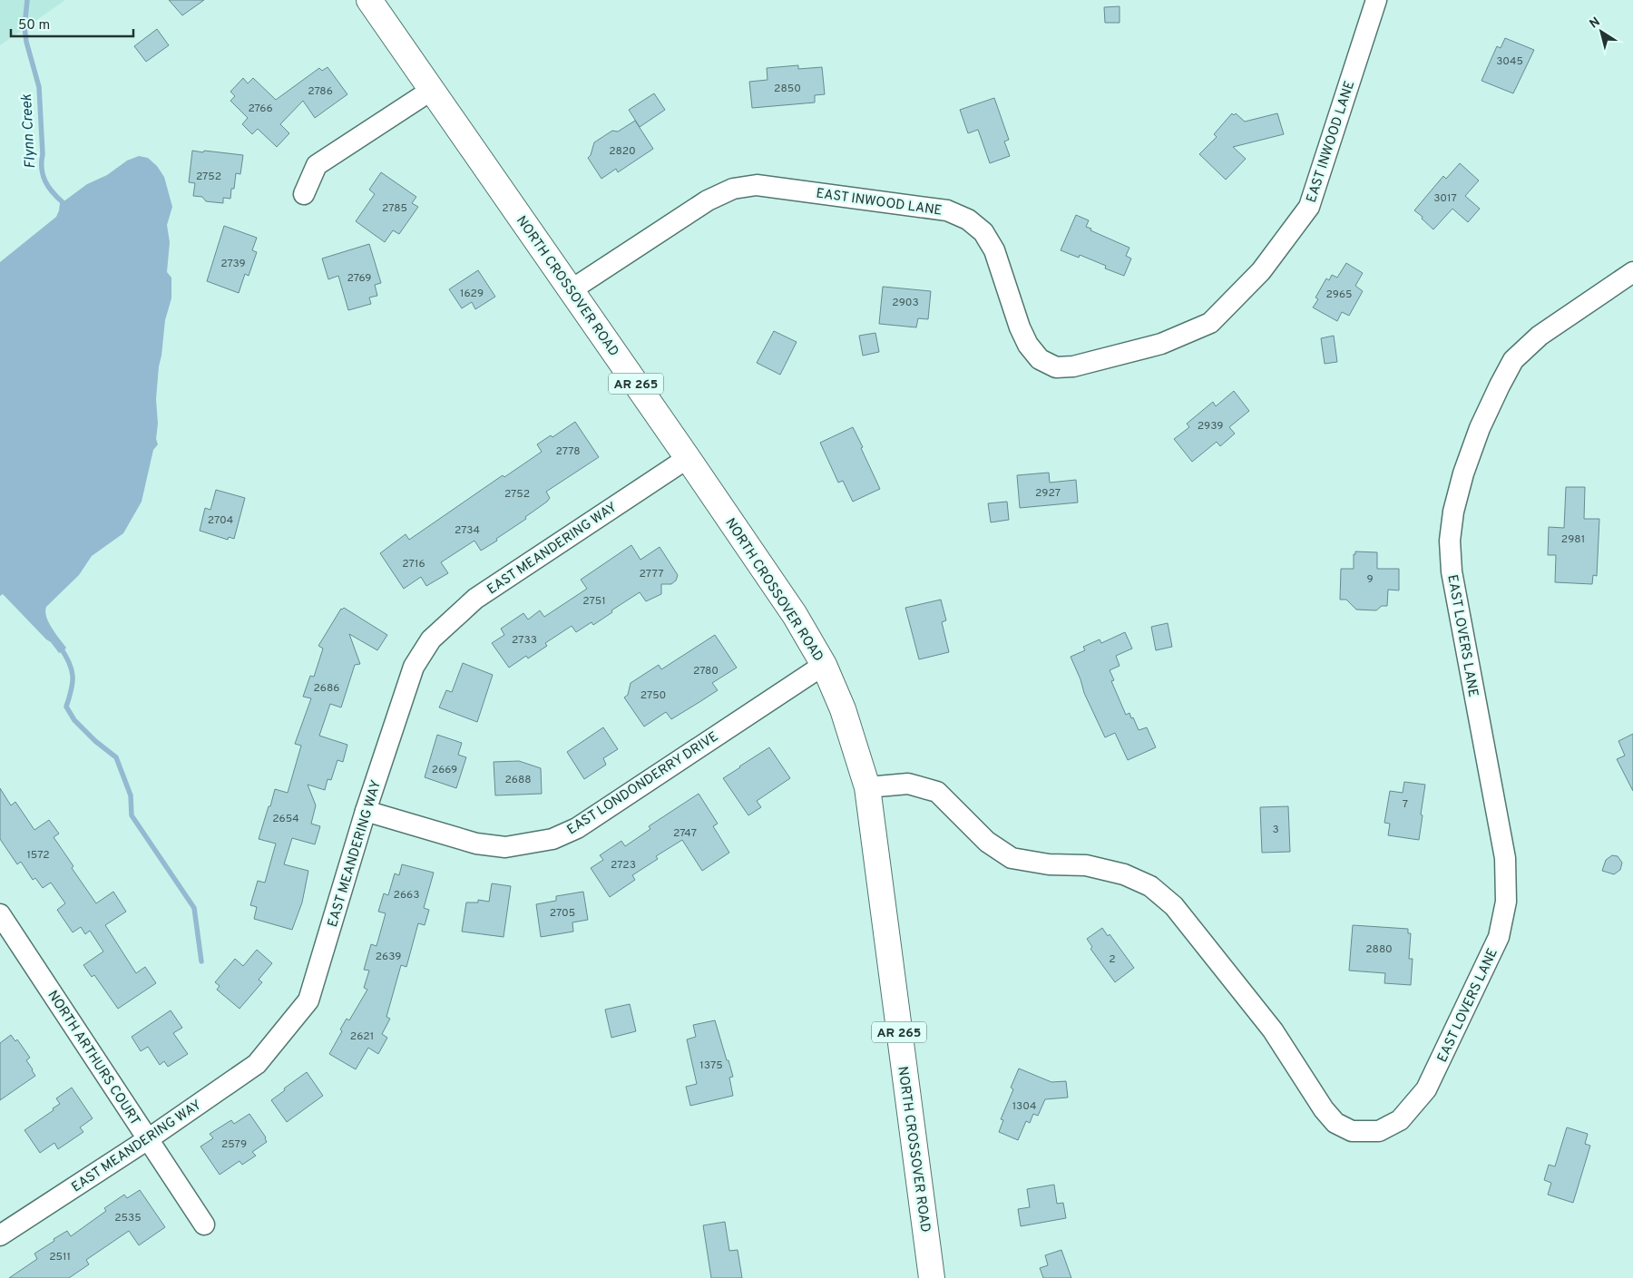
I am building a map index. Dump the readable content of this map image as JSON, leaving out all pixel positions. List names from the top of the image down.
{
  "streets": {
    "main road": ["NORTH CROSSOVER ROAD", "AR 265"],
    "street": [
      "EAST INWOOD LANE",
      "EAST MEANDERING WAY",
      "EAST LOVERS LANE",
      "EAST LONDONDERRY DRIVE",
      "NORTH ARTHURS COURT"
    ]
  },
  "crossings": [
    ["EAST INWOOD LANE", "NORTH CROSSOVER ROAD"],
    ["NORTH CROSSOVER ROAD", "EAST MEANDERING WAY"],
    ["NORTH CROSSOVER ROAD", "EAST LOVERS LANE"],
    ["NORTH CROSSOVER ROAD", "EAST LONDONDERRY DRIVE"],
    ["EAST MEANDERING WAY", "EAST LONDONDERRY DRIVE"],
    ["EAST MEANDERING WAY", "NORTH ARTHURS COURT"]
  ],
  "water": ["Flynn Creek"],
  "house_numbers": [
    "3045",
    "2850",
    "2786",
    "2766",
    "2820",
    "2752",
    "3017",
    "2785",
    "2739",
    "2769",
    "1629",
    "2965",
    "2903",
    "2939",
    "2778",
    "2927",
    "2752",
    "2704",
    "2734",
    "2981",
    "2716",
    "2777",
    "9",
    "2751",
    "2733",
    "2780",
    "2686",
    "2750",
    "2669",
    "2688",
    "7",
    "2654",
    "3",
    "2747",
    "1572",
    "2723",
    "2663",
    "2705",
    "2880",
    "2639",
    "2",
    "2621",
    "1375",
    "1304",
    "2579",
    "2535",
    "2511"
  ],
  "scale_bar": "50 m",
  "north": "top left"
}
